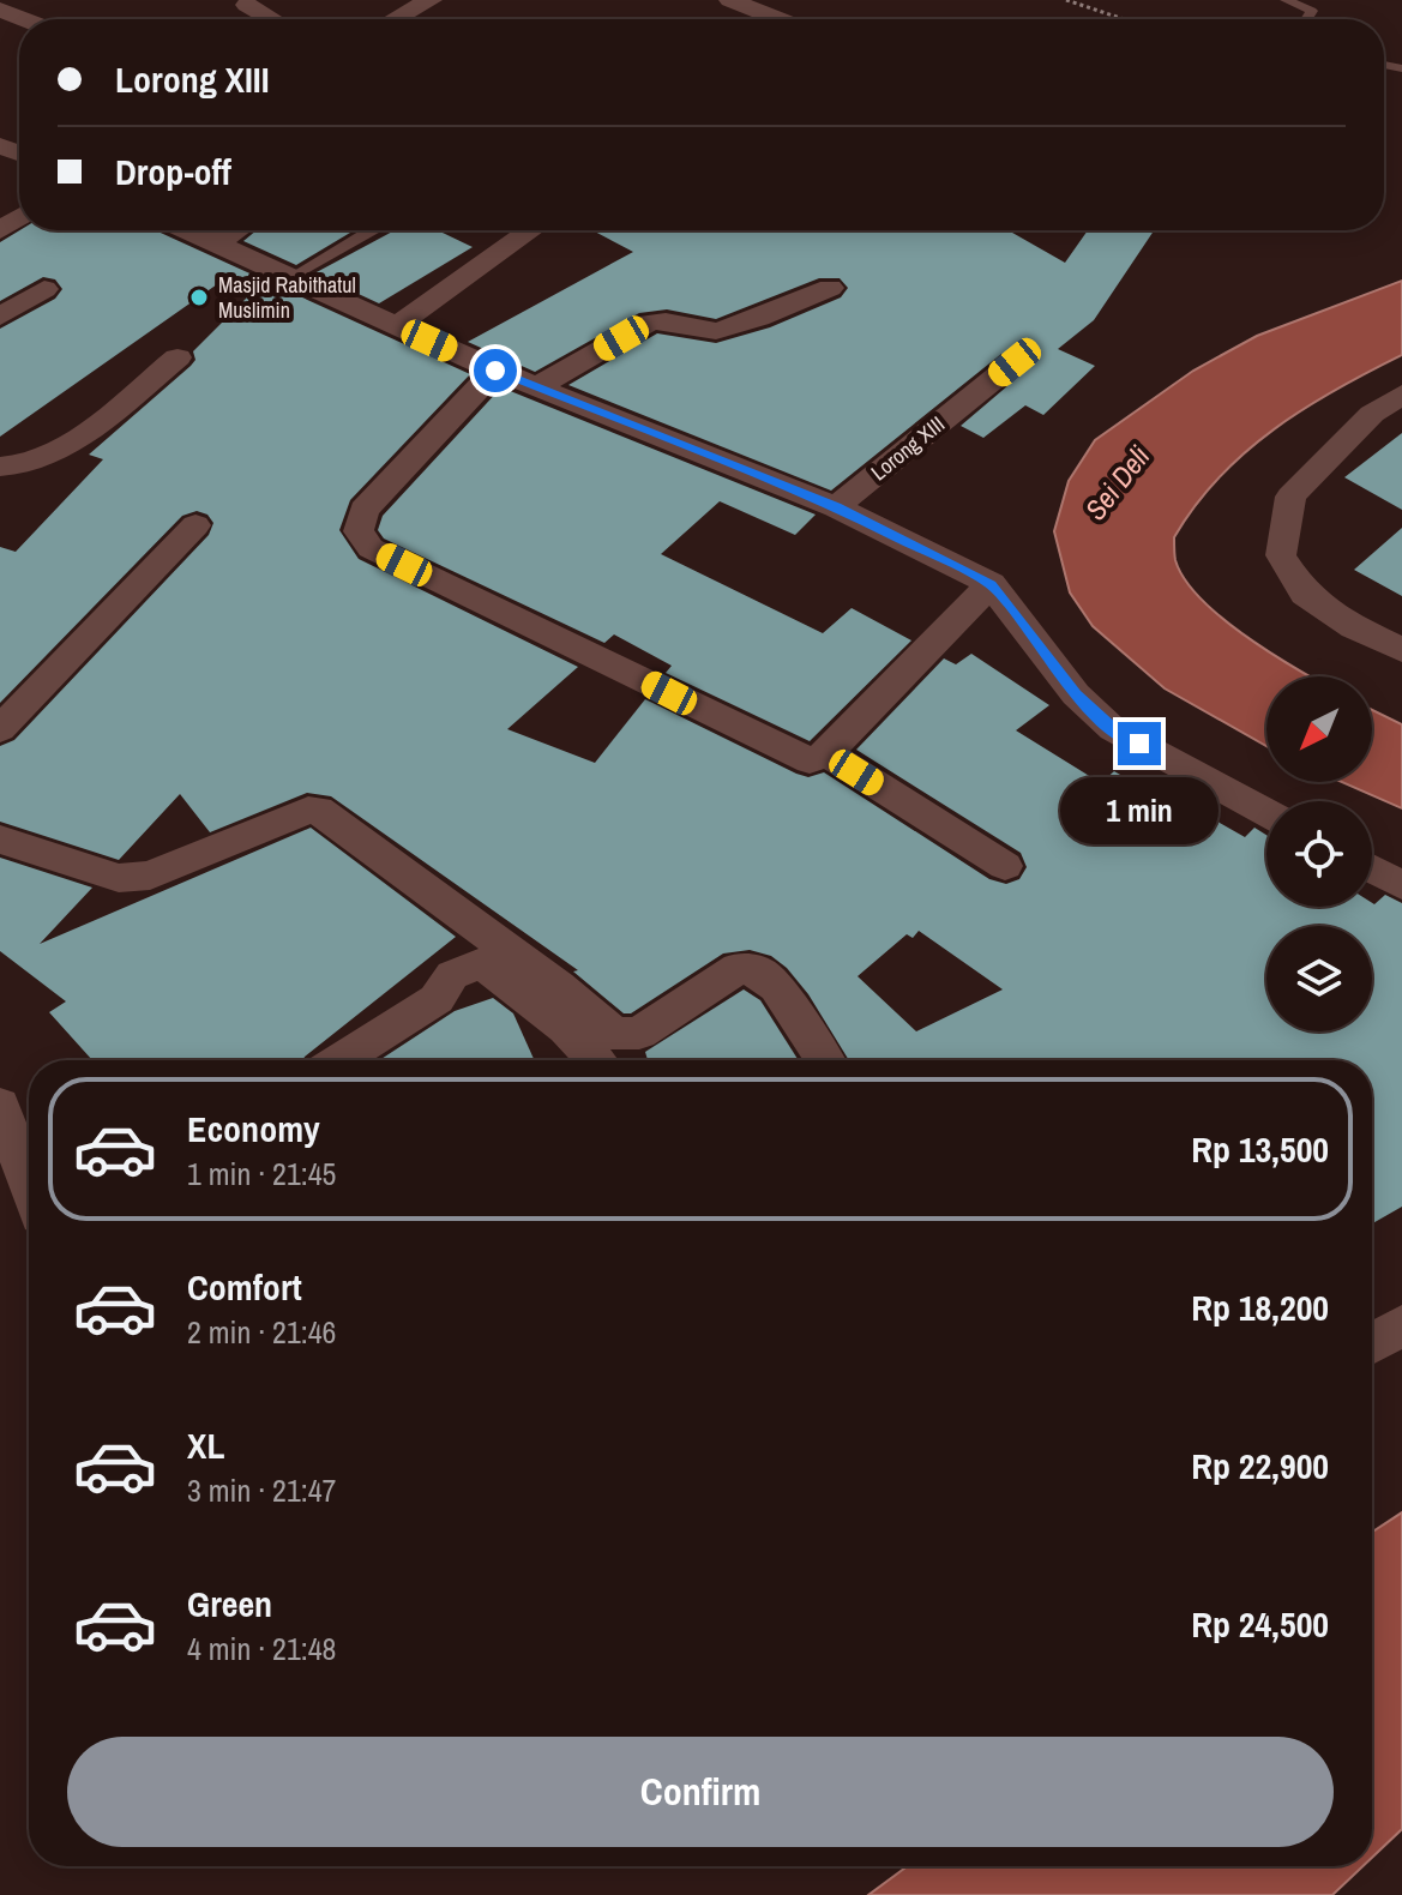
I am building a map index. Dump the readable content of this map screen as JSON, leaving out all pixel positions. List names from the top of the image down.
{
  "streets": {
    "street": ["Lorong XIII"]
  },
  "water": ["Sei Deli"],
  "places": ["Masjid Rabithatul Muslimin"],
  "north": "bottom left",
  "page": {
    "banner": ["Lorong XIII", "Drop-off"],
    "bubble": "1 min",
    "list": [
      {
        "name": "Economy",
        "note": "1 min · 21:45",
        "value": "Rp 13,500"
      },
      {
        "name": "Comfort",
        "note": "2 min · 21:46",
        "value": "Rp 18,200"
      },
      {
        "name": "XL",
        "note": "3 min · 21:47",
        "value": "Rp 22,900"
      },
      {
        "name": "Green",
        "note": "4 min · 21:48",
        "value": "Rp 24,500"
      }
    ],
    "buttons": "Confirm"
  }
}
